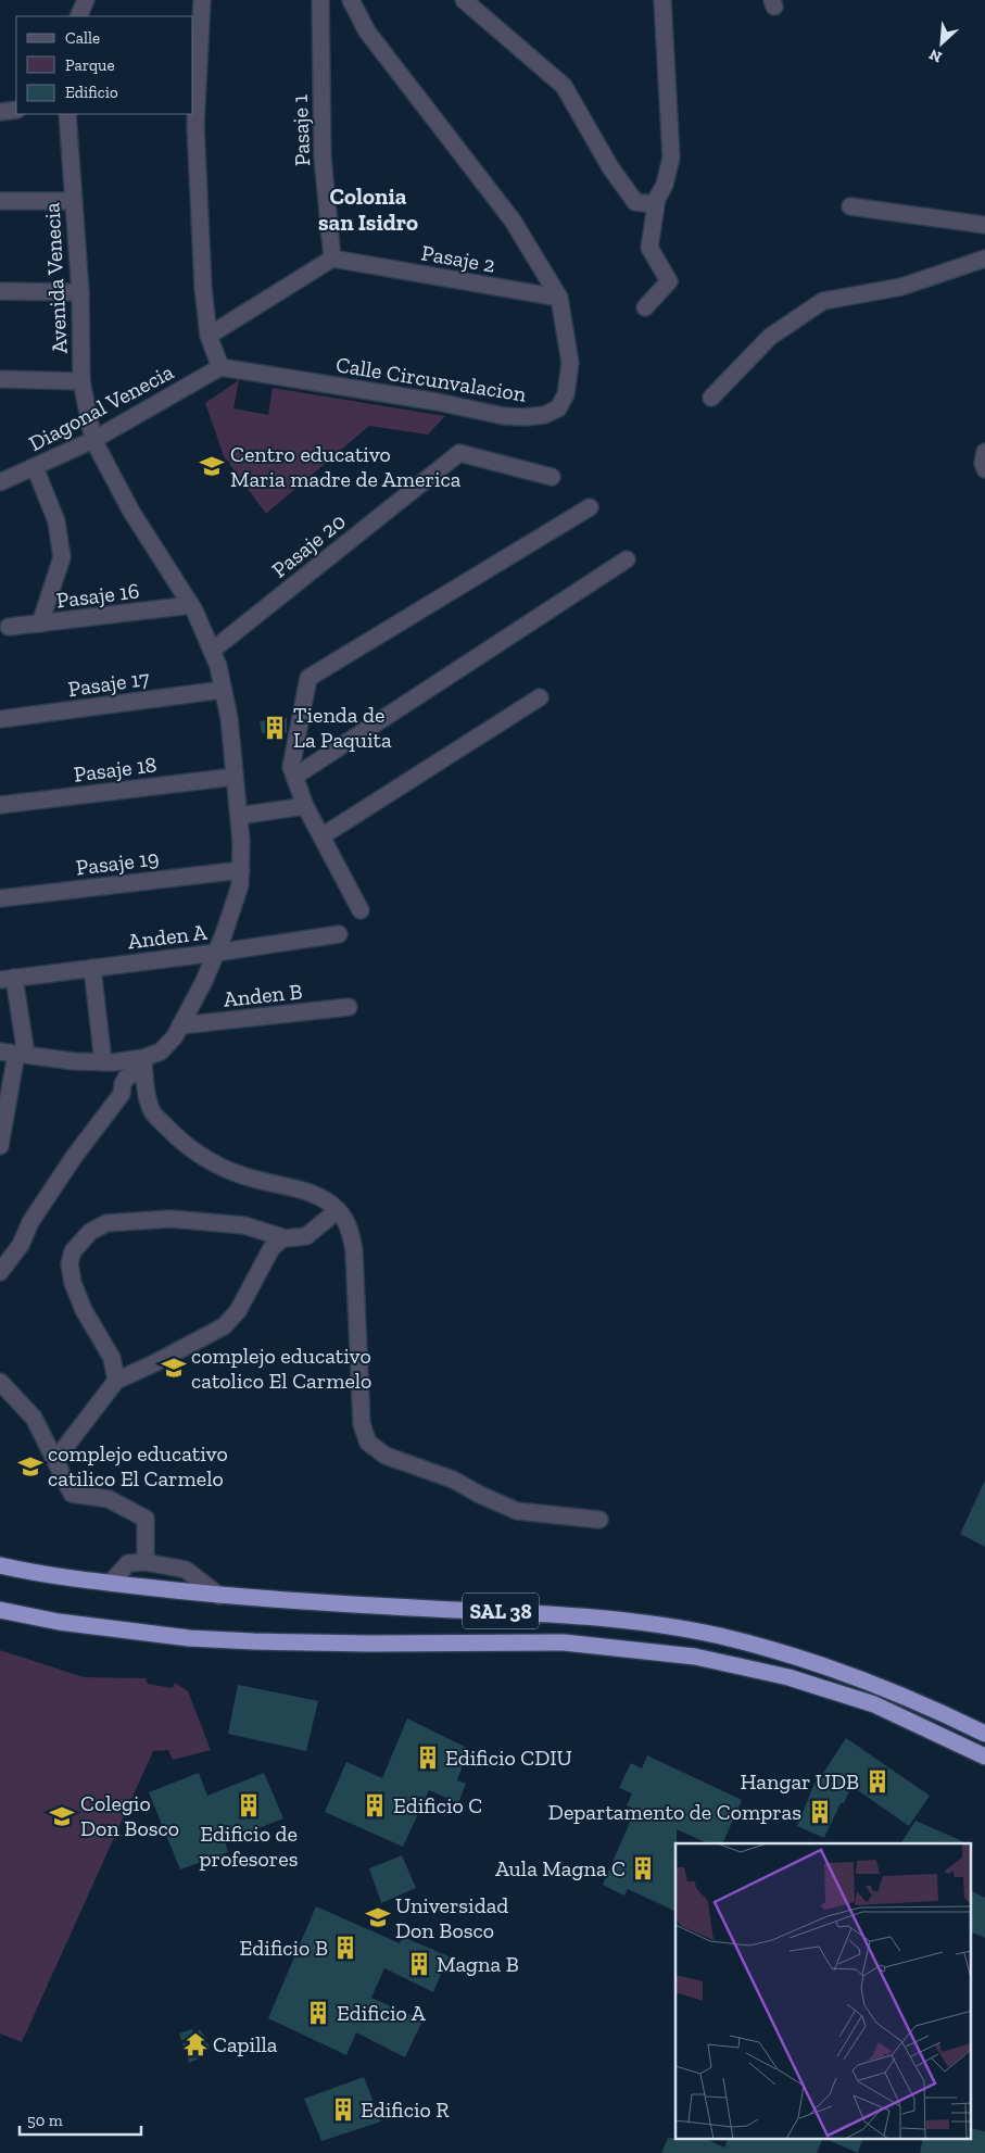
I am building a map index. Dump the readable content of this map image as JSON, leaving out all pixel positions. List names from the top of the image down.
{
  "streets": {
    "highway": ["SAL 38"],
    "street": [
      "Pasaje 1",
      "Pasaje 2",
      "Avenida Venecia",
      "Calle Circunvalacion",
      "Diagonal Venecia",
      "Pasaje 20",
      "Pasaje 16",
      "Pasaje 17",
      "Pasaje 18",
      "Pasaje 19",
      "Anden A",
      "Anden B"
    ]
  },
  "crossings": [
    ["Pasaje 1", "Pasaje 2"],
    ["Pasaje 2", "Calle Circunvalacion"],
    ["Avenida Venecia", "Diagonal Venecia"],
    ["Avenida Venecia", "Pasaje 20"],
    ["Avenida Venecia", "Pasaje 16"],
    ["Avenida Venecia", "Pasaje 17"],
    ["Avenida Venecia", "Pasaje 18"],
    ["Avenida Venecia", "Pasaje 19"],
    ["Avenida Venecia", "Anden A"],
    ["Avenida Venecia", "Anden B"],
    ["Calle Circunvalacion", "Diagonal Venecia"]
  ],
  "districts": ["Colonia san Isidro"],
  "places": {
    "school or university": [
      "Centro educativo Maria madre de America",
      "complejo educativo catolico El Carmelo",
      "complejo educativo catilico El Carmelo",
      "Colegio Don Bosco",
      "Universidad Don Bosco"
    ],
    "building": [
      "Tienda de La Paquita",
      "Edificio CDIU",
      "Hangar UDB",
      "Edificio de profesores",
      "Edificio C",
      "Departamento de Compras",
      "Aula Magna C",
      "Edificio B",
      "Magna B",
      "Edificio A",
      "Edificio R"
    ],
    "temple": ["Capilla"]
  },
  "legend": ["Calle", "Parque", "Edificio"],
  "scale_bar": "50 m",
  "north": "bottom left"
}
